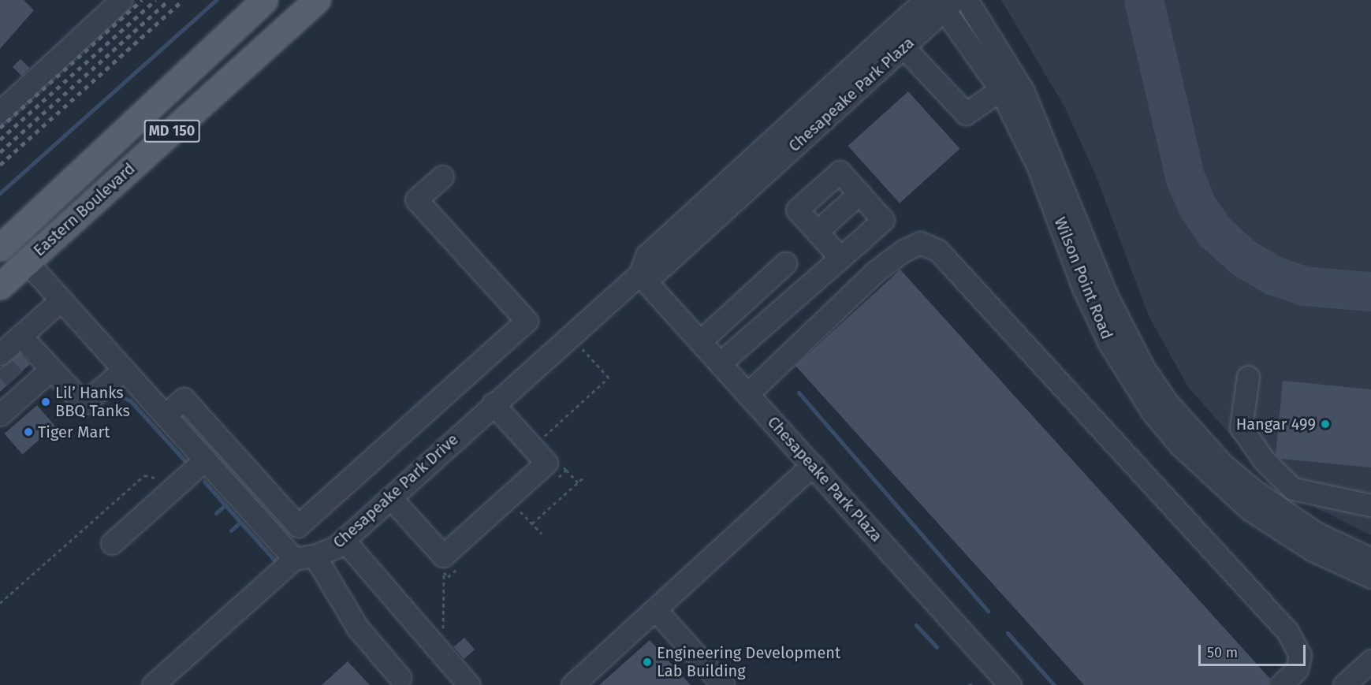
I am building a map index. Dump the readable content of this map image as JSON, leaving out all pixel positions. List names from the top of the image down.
{
  "streets": {
    "main road": ["MD 150", "Eastern Boulevard"],
    "street": ["Chesapeake Park Plaza", "Wilson Point Road", "Chesapeake Park Drive"]
  },
  "crossings": [
    ["Chesapeake Park Plaza", "Wilson Point Road"],
    ["Chesapeake Park Plaza", "Chesapeake Park Drive"]
  ],
  "places": [
    "Lil’ Hanks BBQ Tanks",
    "Hangar 499",
    "Tiger Mart",
    "Engineering Development Lab Building"
  ],
  "scale_bar": "50 m"
}
